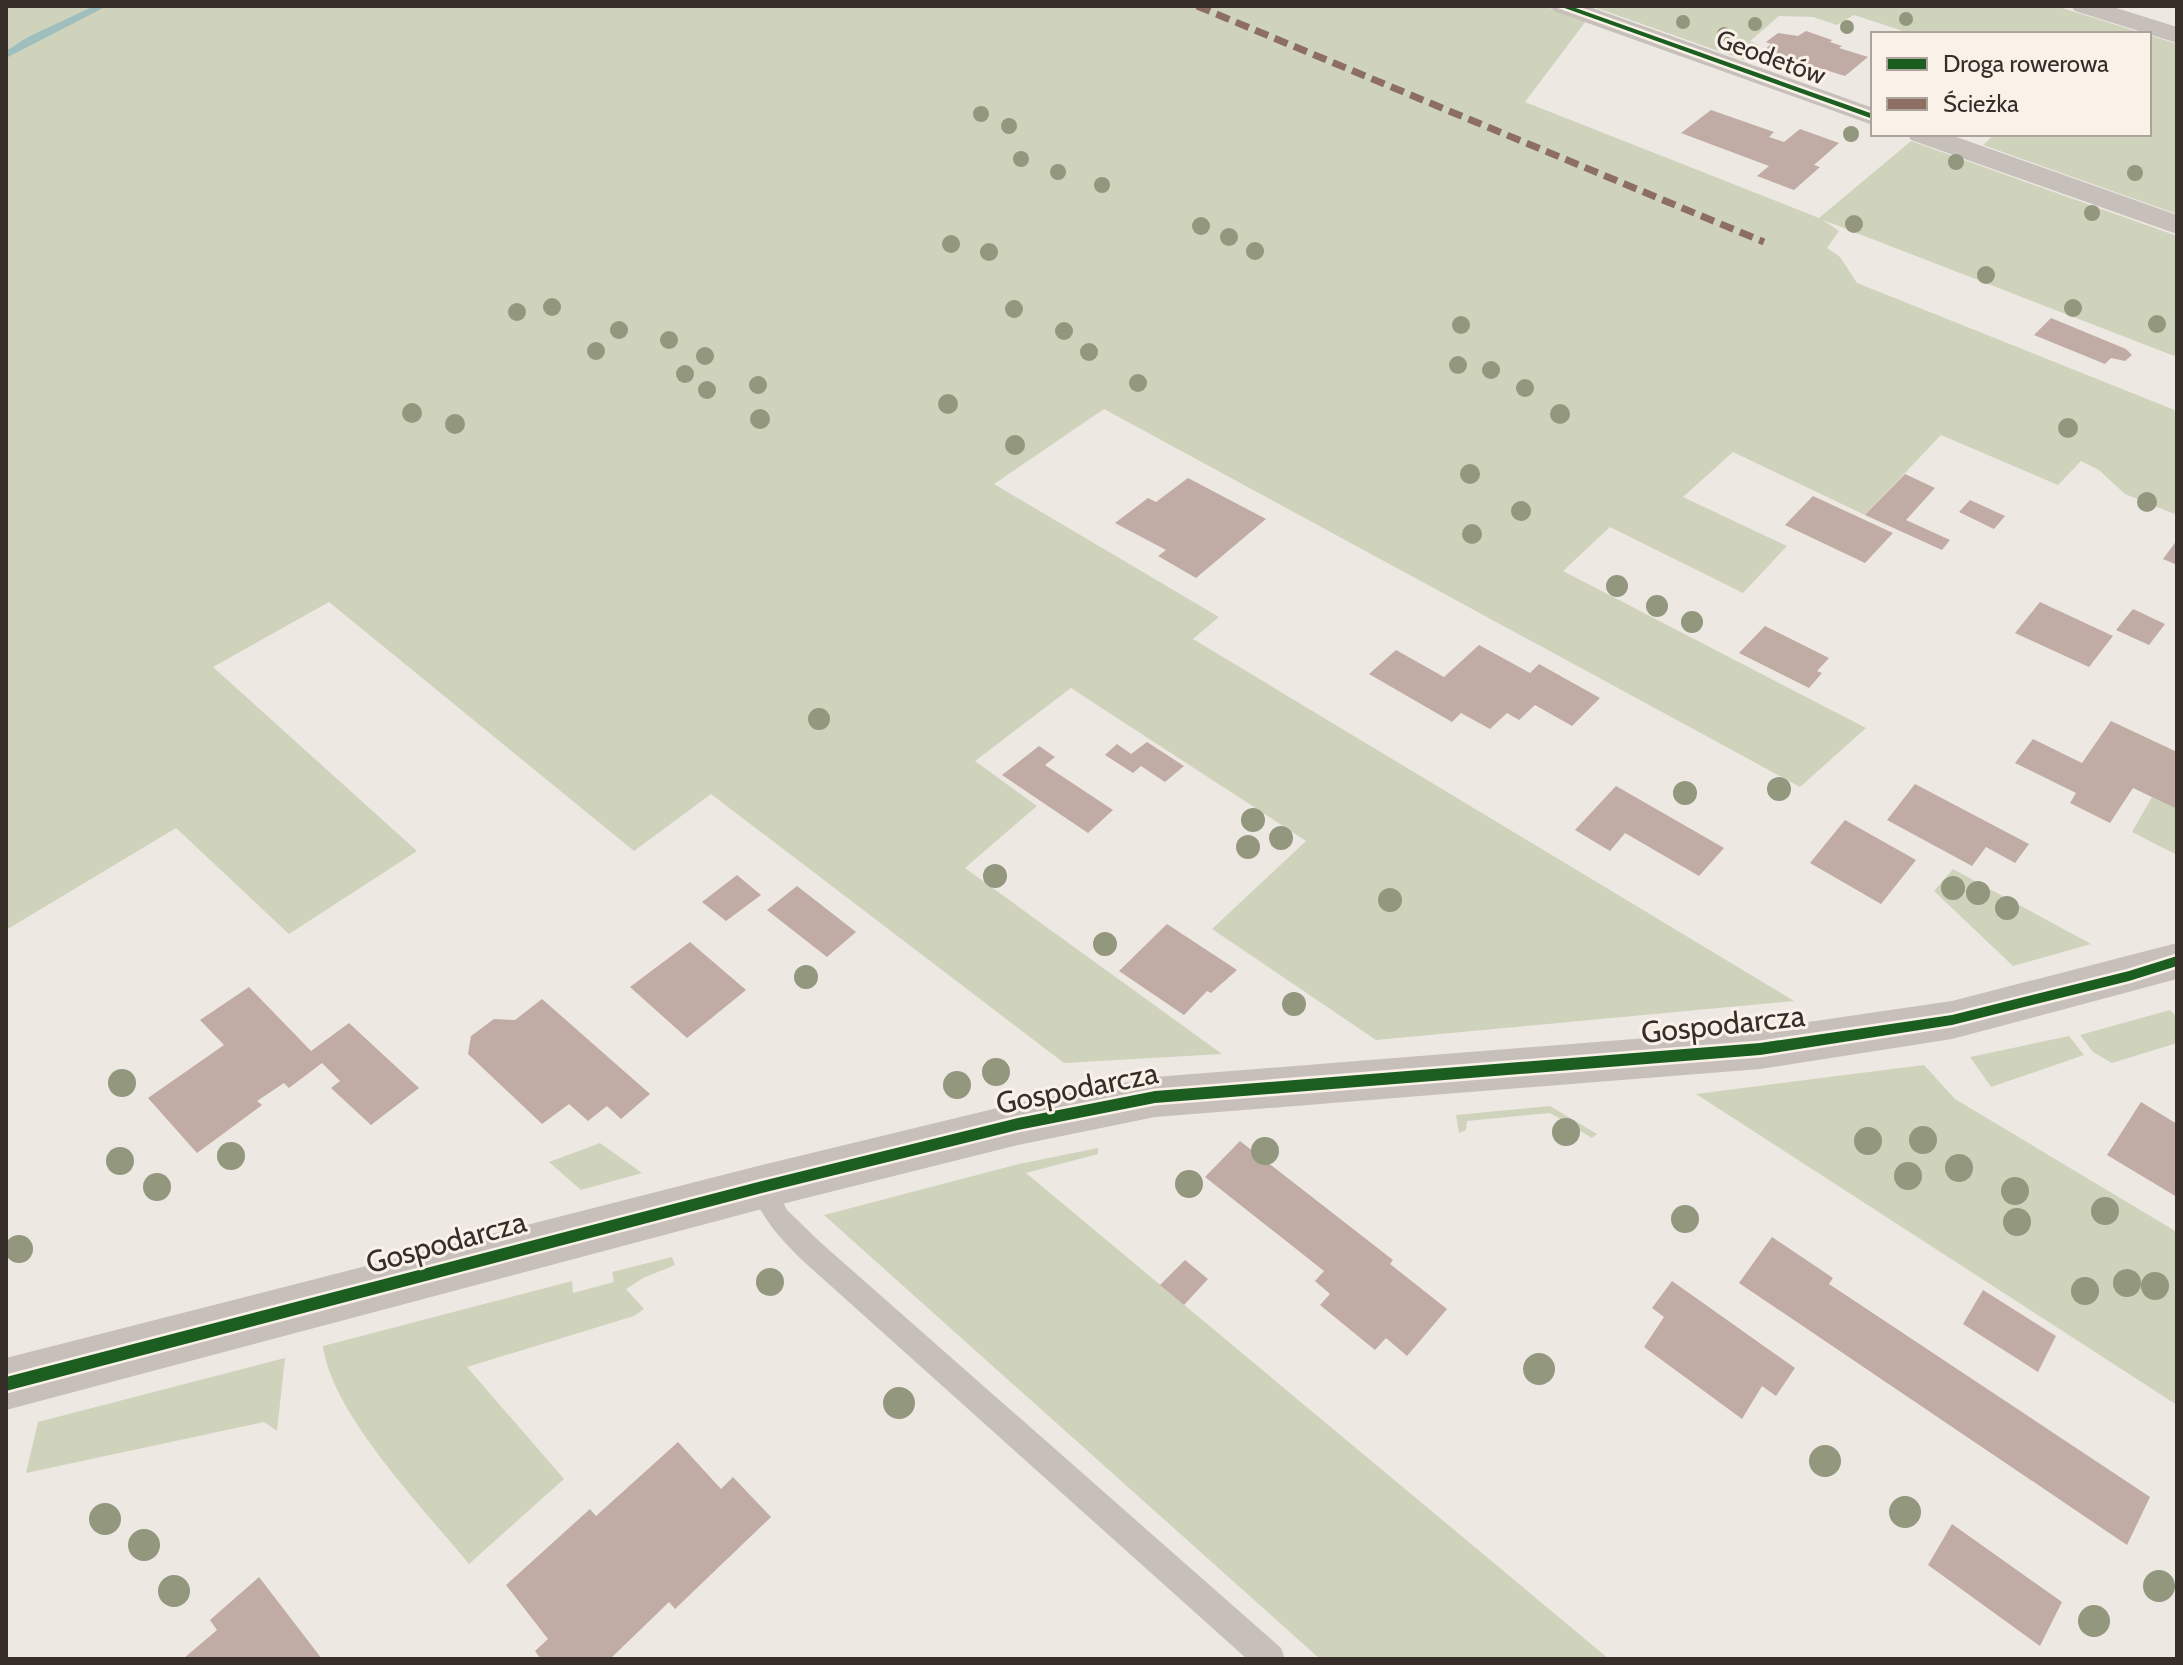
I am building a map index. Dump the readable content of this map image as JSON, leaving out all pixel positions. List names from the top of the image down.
{
  "streets": {
    "street": ["Geodetów", "Gospodarcza"]
  },
  "legend": ["Droga rowerowa", "Ścieżka"]
}
